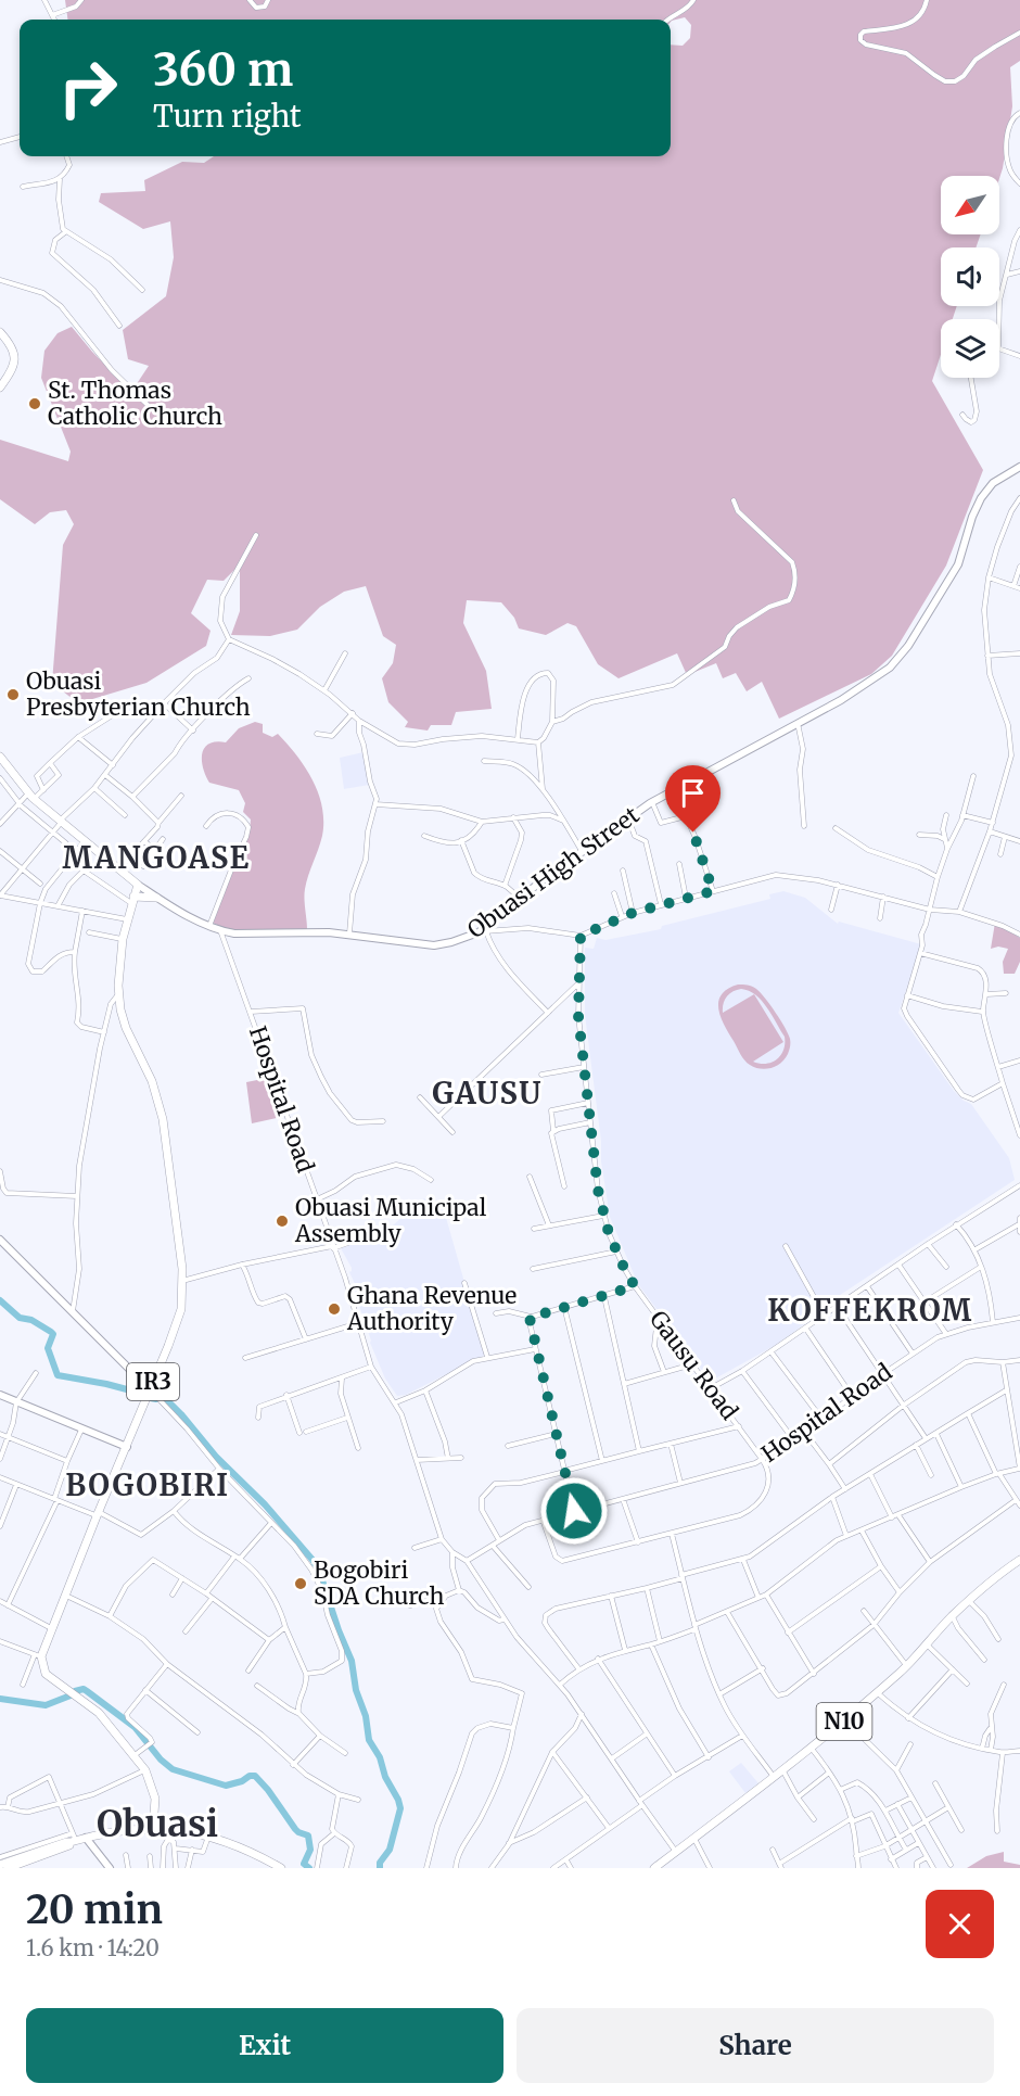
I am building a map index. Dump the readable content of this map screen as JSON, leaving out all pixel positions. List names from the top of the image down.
{
  "streets": {
    "main road": ["Obuasi High Street", "IR3", "N10"],
    "street": ["Hospital Road", "Gausu Road"]
  },
  "crossings": [
    ["Obuasi High Street", "Hospital Road"],
    ["Obuasi High Street", "IR3"],
    ["Hospital Road", "Gausu Road"]
  ],
  "districts": [
    "MANGOASE",
    "GAUSU",
    "KOFFEKROM",
    "BOGOBIRI",
    "Obuasi"
  ],
  "places": [
    "St. Thomas Catholic Church",
    "Obuasi Presbyterian Church",
    "Obuasi Municipal Assembly",
    "Ghana Revenue Authority",
    "Bogobiri SDA Church"
  ],
  "north": "bottom left",
  "page": {
    "turn": ["360 m", "Turn right"],
    "heading": ["20 min", "1.6 km · 14:20"],
    "buttons": ["Exit", "Share"]
  }
}
